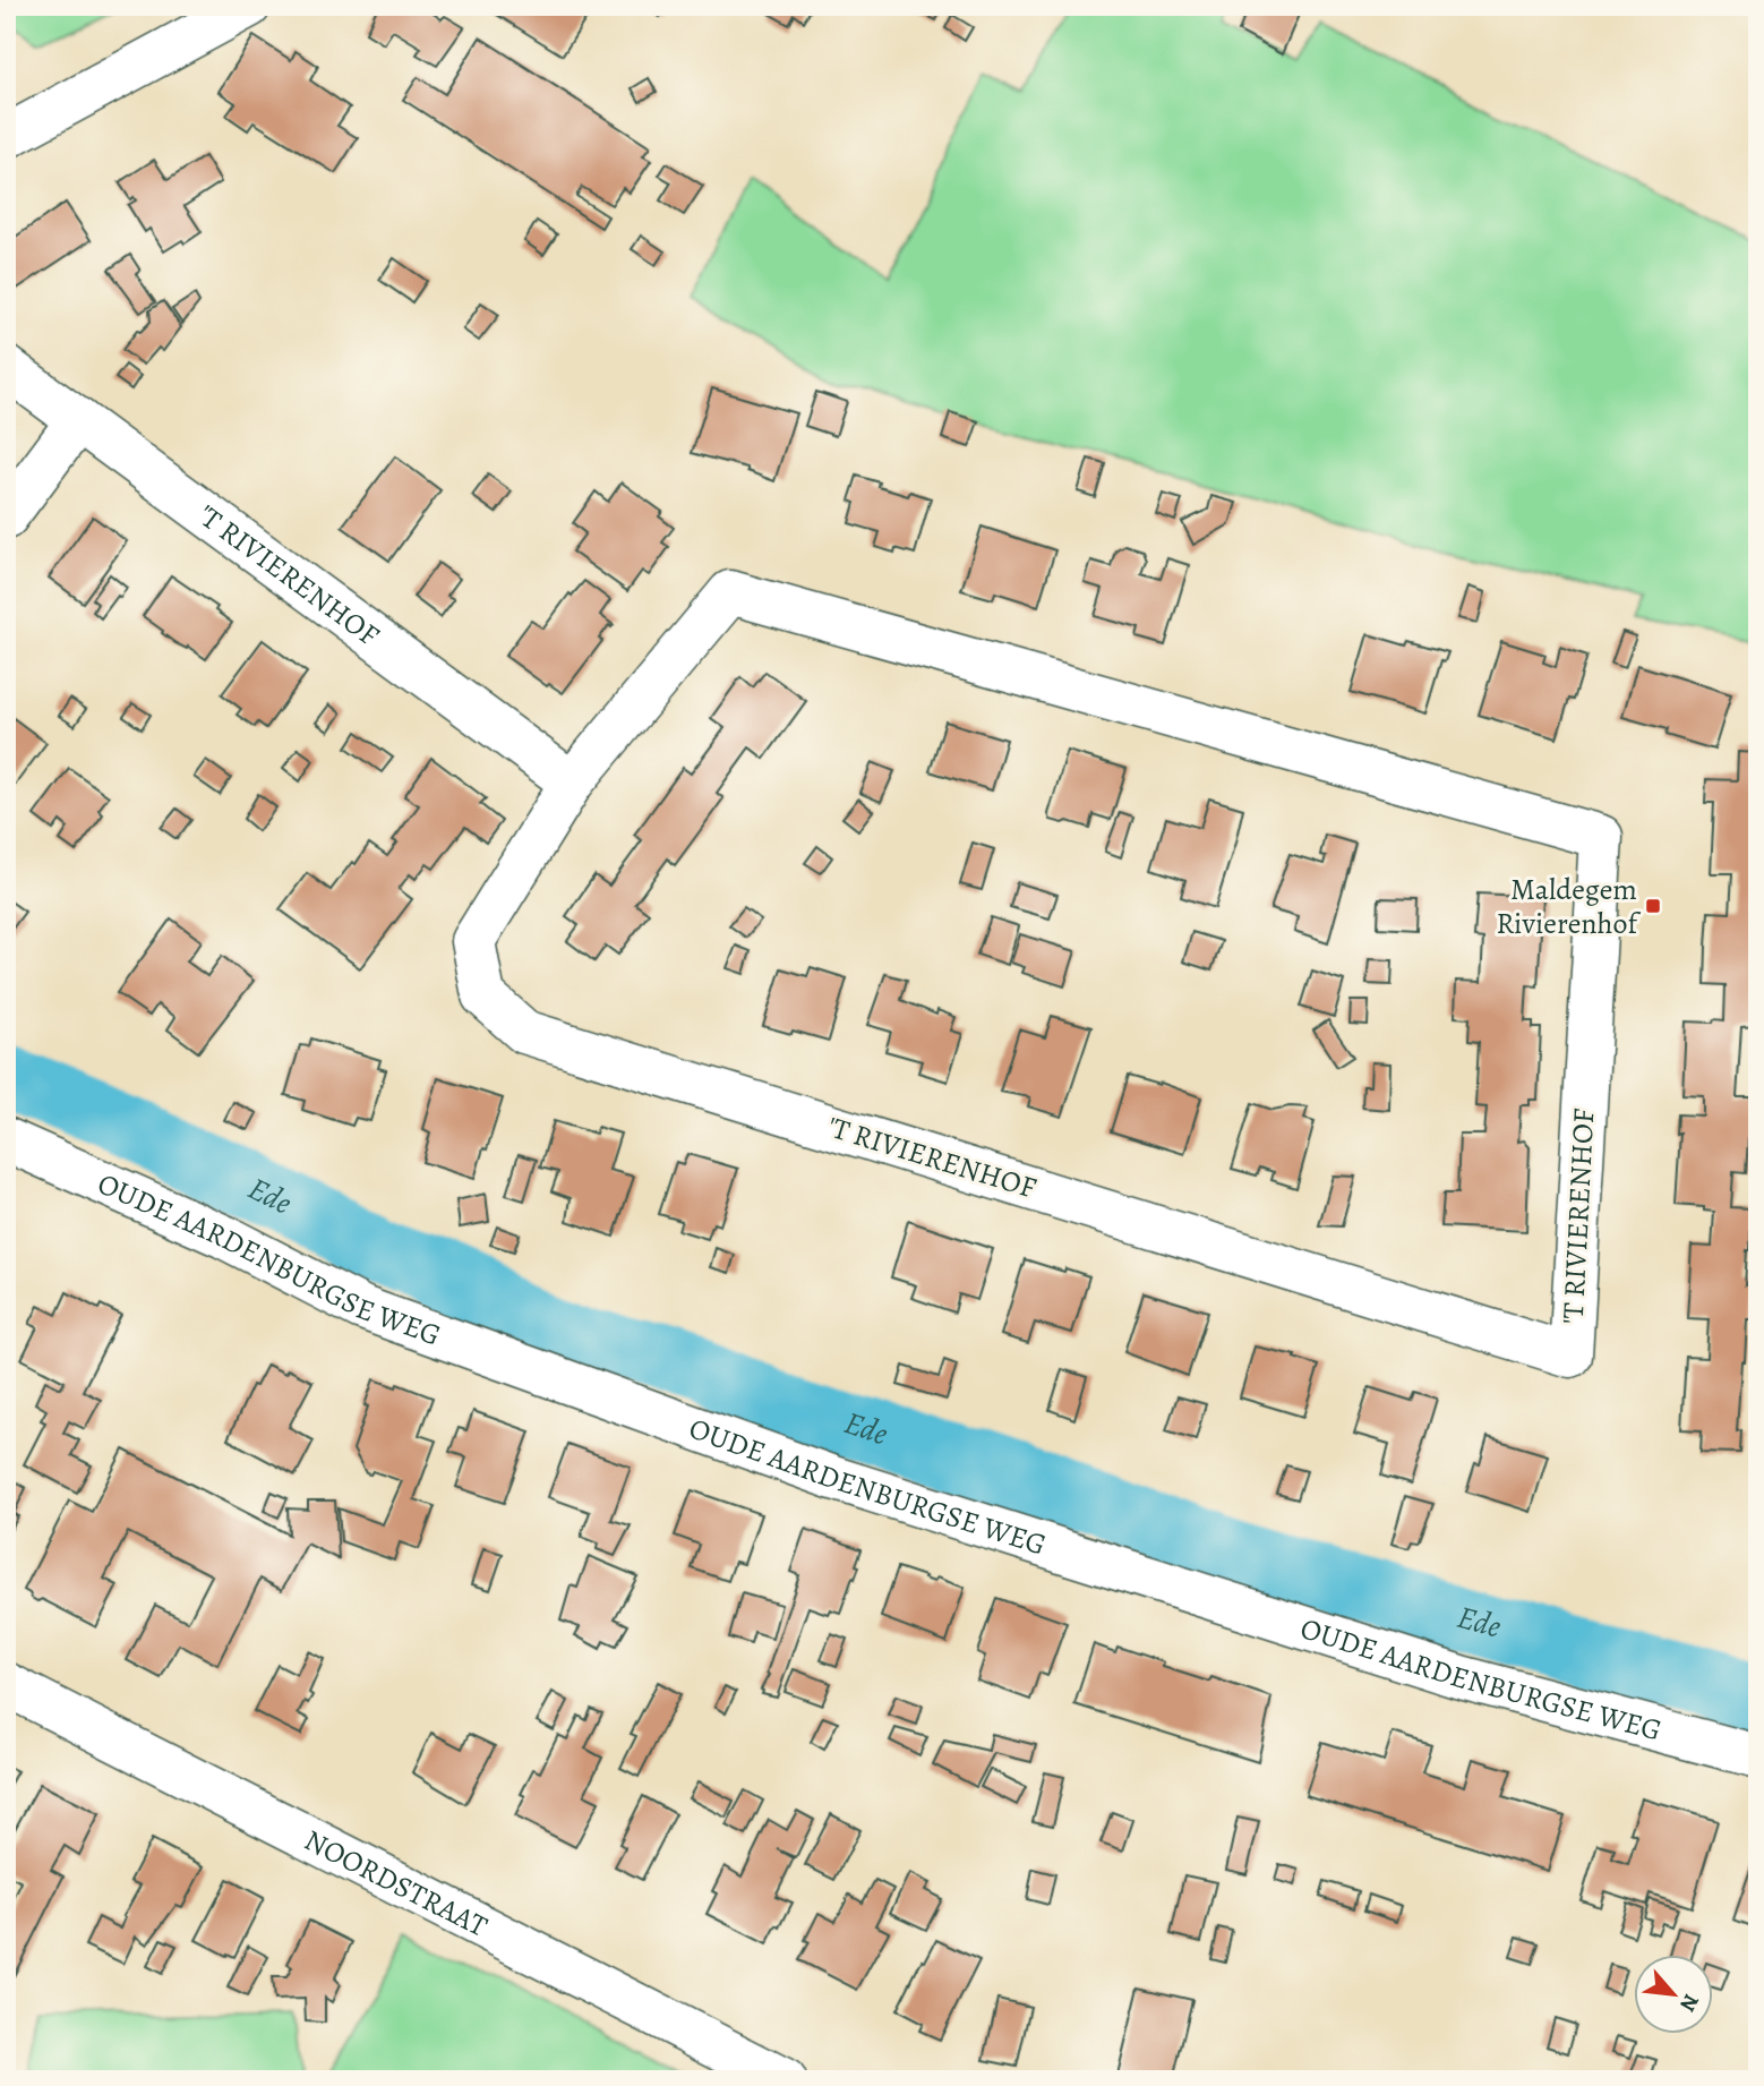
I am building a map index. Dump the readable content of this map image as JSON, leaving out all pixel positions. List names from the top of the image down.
{
  "streets": {
    "street": ["'T RIVIERENHOF", "OUDE AARDENBURGSE WEG", "NOORDSTRAAT"]
  },
  "water": ["Ede"],
  "places": {
    "transit": ["Maldegem Rivierenhof"]
  },
  "north": "bottom right"
}
